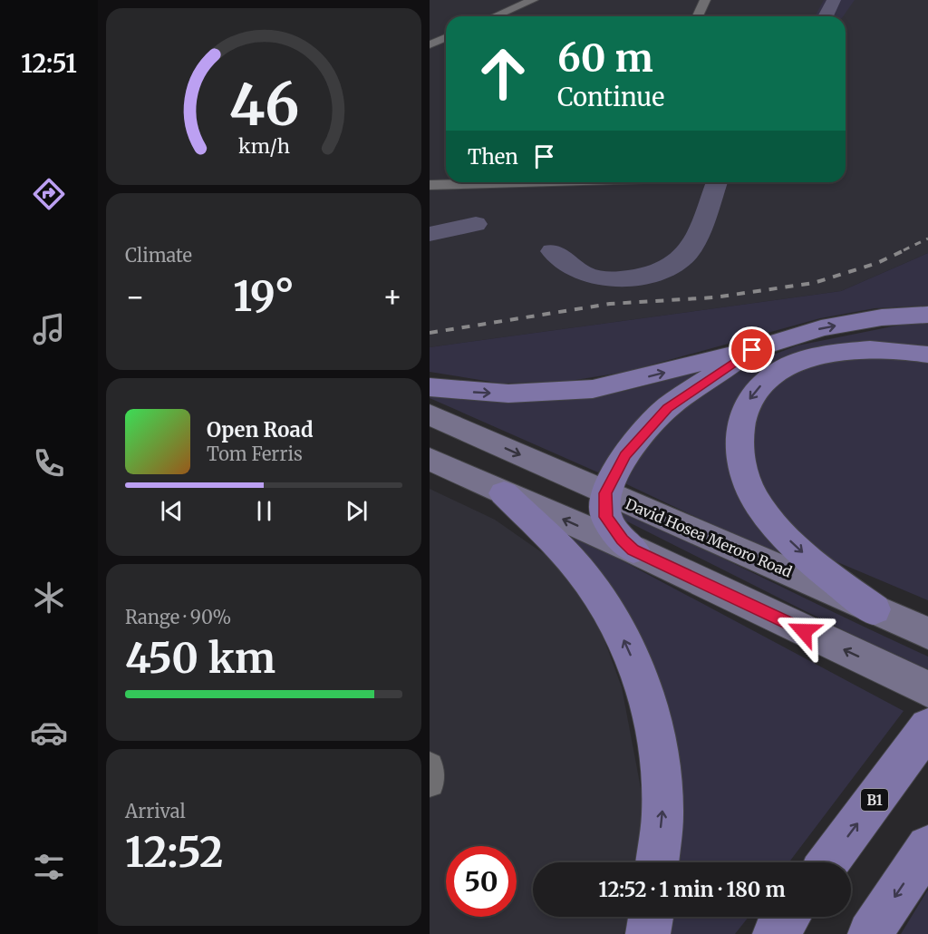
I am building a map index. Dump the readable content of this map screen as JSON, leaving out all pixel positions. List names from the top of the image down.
{
  "streets": {
    "main road": ["David Hosea Meroro Road", "B1"]
  },
  "page": {
    "tabs": "12:51",
    "turn": ["60 m", "Continue"],
    "then": "Then",
    "tile": [
      "Climate",
      ["Range · 90%", "450 km"],
      ["Arrival", "12:52"]
    ],
    "heat": ["−", "19°", "+"],
    "song": ["Open Road", "Tom Ferris"],
    "limit": "50",
    "trip": "12:52 · 1 min · 180 m",
    "gauge": ["46", "km/h"]
  }
}
